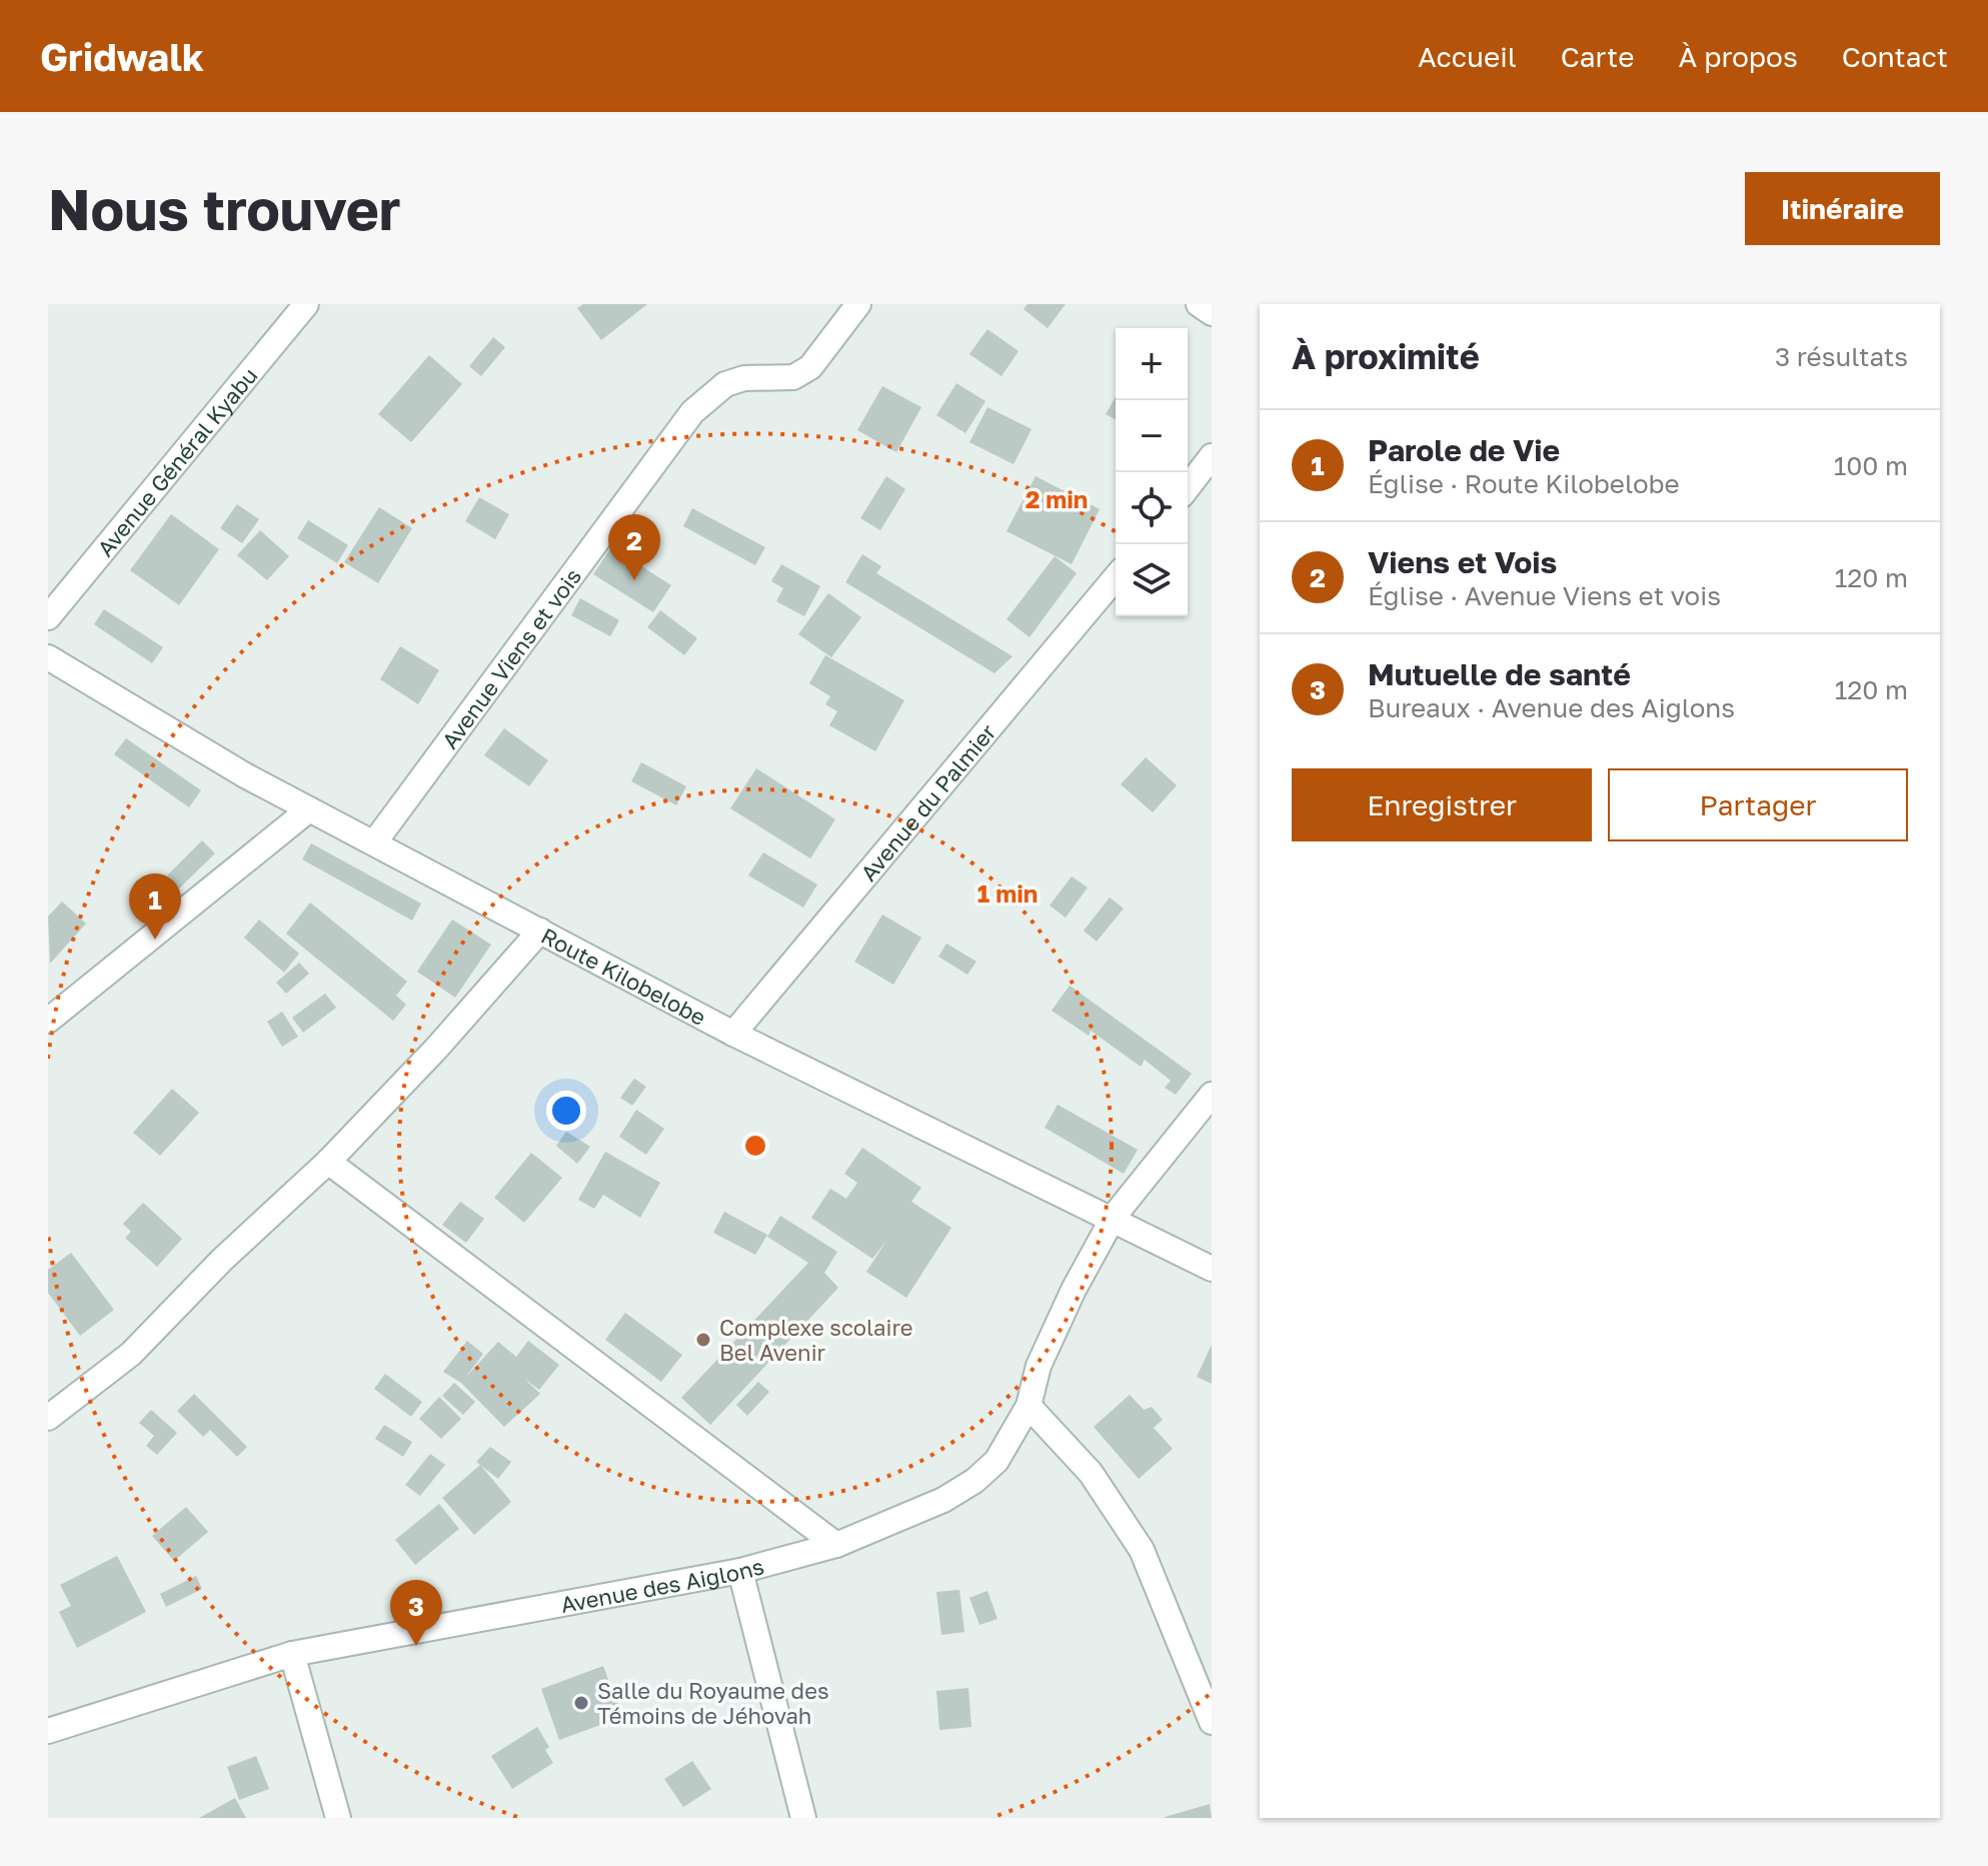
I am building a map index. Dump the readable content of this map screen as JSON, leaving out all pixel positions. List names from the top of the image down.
{
  "streets": {
    "street": [
      "Avenue Général Kyabu",
      "Avenue Viens et vois",
      "Avenue du Palmier",
      "Route Kilobelobe",
      "Avenue des Aiglons"
    ]
  },
  "crossings": [
    ["Avenue Viens et vois", "Route Kilobelobe"],
    ["Avenue du Palmier", "Route Kilobelobe"],
    ["Route Kilobelobe", "Avenue des Aiglons"]
  ],
  "places": ["Complexe scolaire Bel Avenir", "Salle du Royaume des Témoins de Jéhovah"],
  "page": {
    "header": "Gridwalk",
    "nav": [
      "Accueil",
      "Carte",
      "À propos",
      "Contact"
    ],
    "buttons": [
      "Itinéraire",
      ["Enregistrer", "Partager"]
    ],
    "title": "Nous trouver",
    "heading": ["À proximité", "3 résultats"],
    "map_buttons": ["+", "−"],
    "list": [
      {
        "mark": "1",
        "name": "Parole de Vie",
        "note": "Église · Route Kilobelobe",
        "value": "100 m"
      },
      {
        "mark": "2",
        "name": "Viens et Vois",
        "note": "Église · Avenue Viens et vois",
        "value": "120 m"
      },
      {
        "mark": "3",
        "name": "Mutuelle de santé",
        "note": "Bureaux · Avenue des Aiglons",
        "value": "120 m"
      }
    ],
    "pins": ["2", "1", "3"]
  },
  "rings": ["2 min", "1 min"]
}
